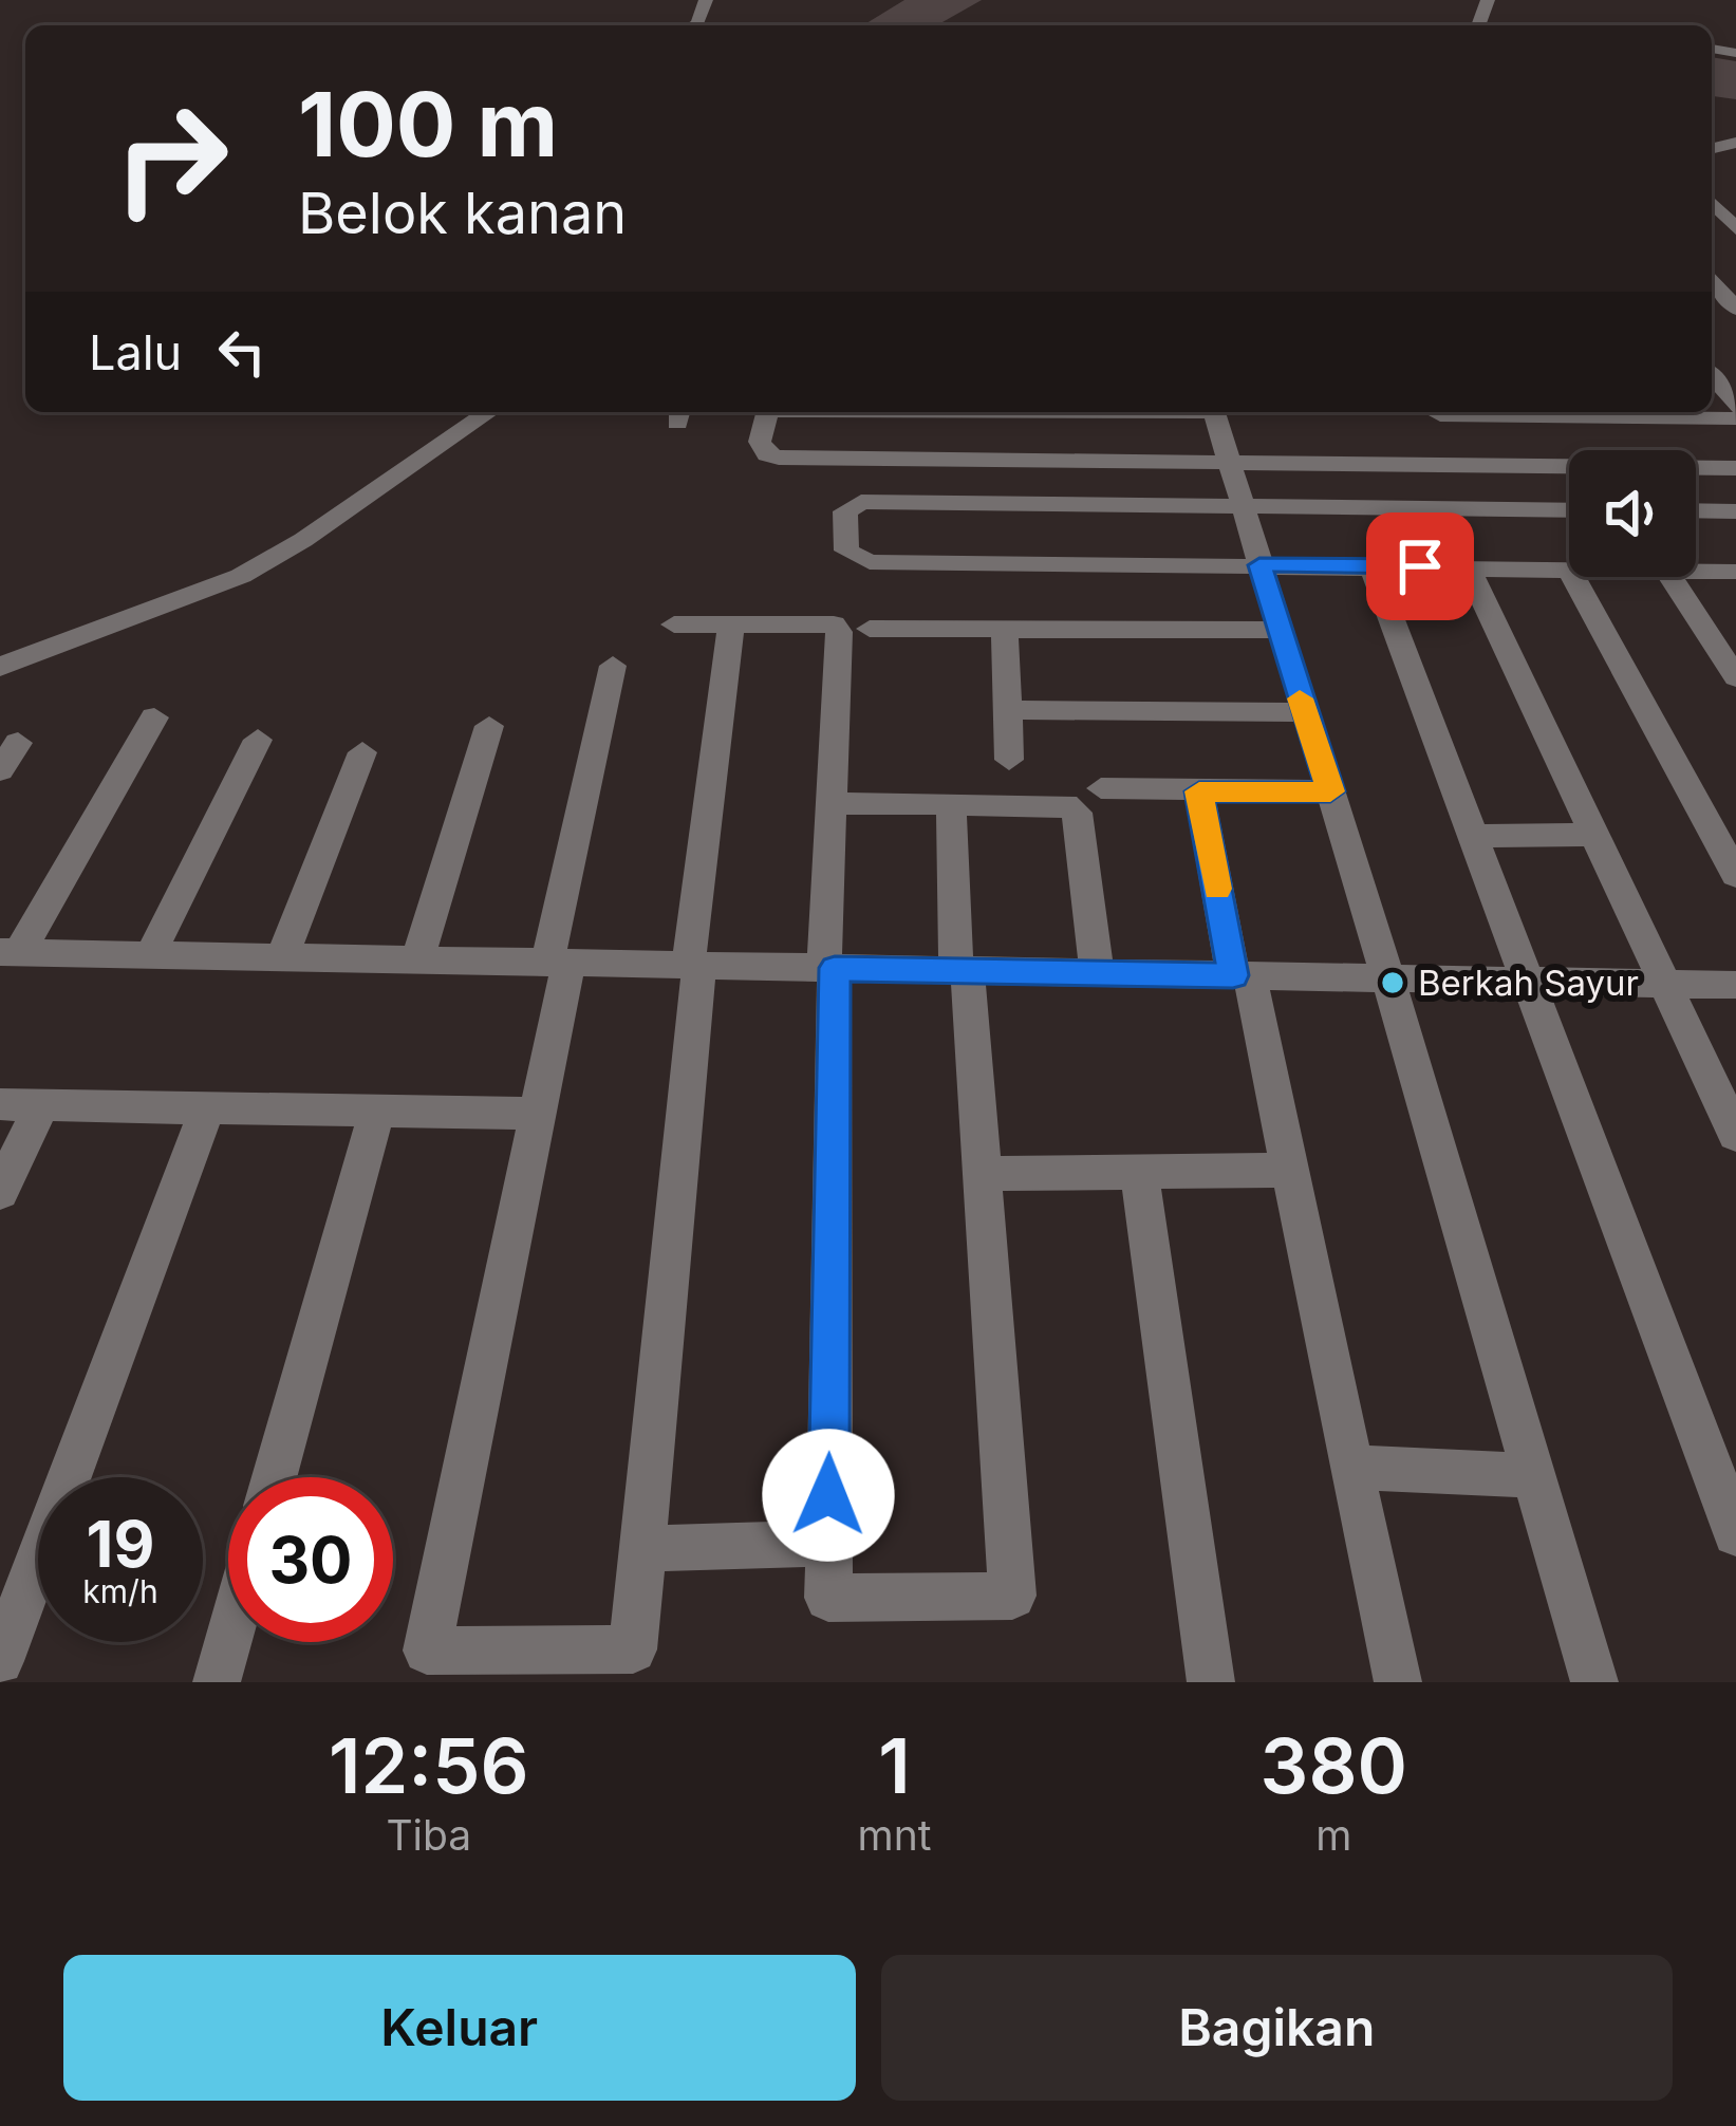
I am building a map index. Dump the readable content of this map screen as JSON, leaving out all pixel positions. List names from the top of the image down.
{
  "places": ["Berkah Sayur"],
  "page": {
    "turn": ["100 m", "Belok kanan"],
    "then": "Lalu",
    "speed": "19 km/h",
    "limit": "30",
    "eta": [
      "12:56",
      "Tiba",
      "1",
      "mnt",
      "380",
      "m"
    ],
    "buttons": ["Keluar", "Bagikan"]
  }
}
